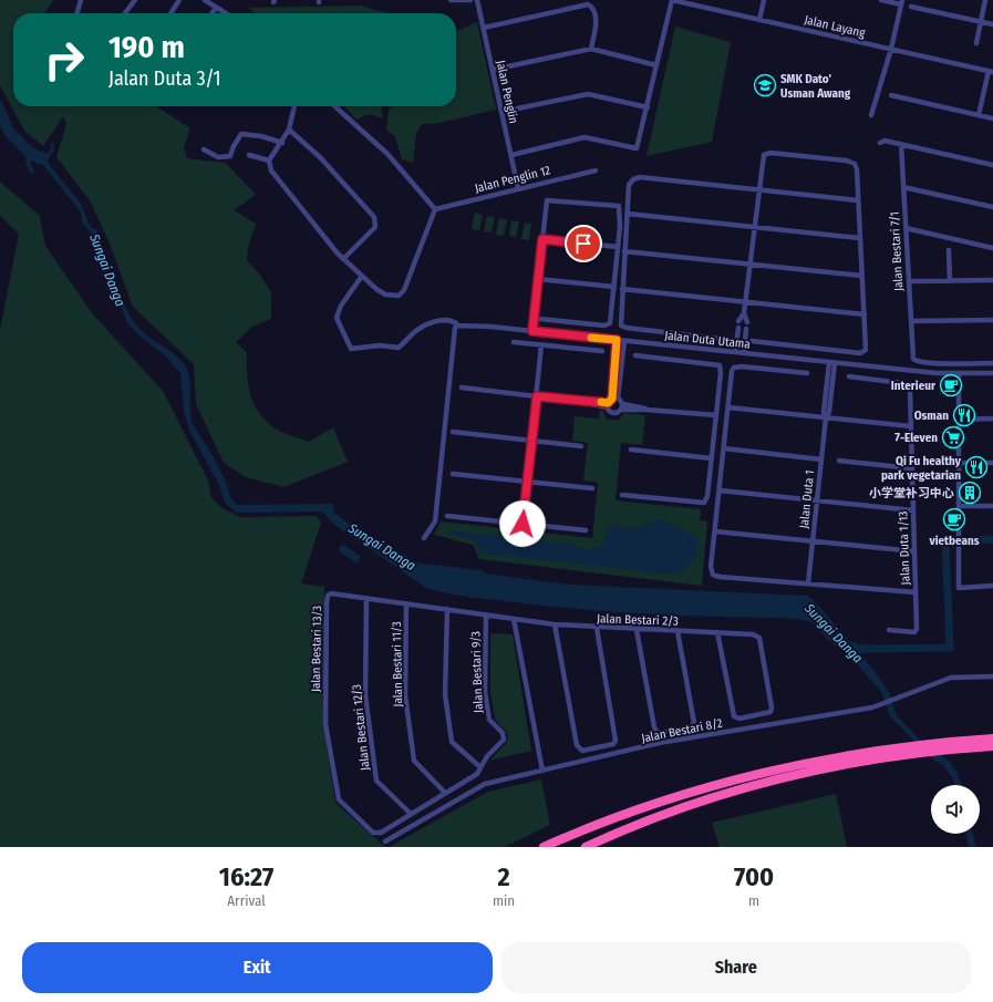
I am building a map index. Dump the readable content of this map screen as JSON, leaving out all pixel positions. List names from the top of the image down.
{
  "streets": {
    "street": [
      "Jalan Layang",
      "Jalan Penglin",
      "Jalan Penglin 12",
      "Jalan Bestari 7/1",
      "Jalan Duta Utama",
      "Jalan Duta 1",
      "Jalan Duta 1/13",
      "Jalan Bestari 2/3",
      "Jalan Bestari 13/3",
      "Jalan Bestari 11/3",
      "Jalan Bestari 9/3",
      "Jalan Bestari 12/3",
      "Jalan Bestari 8/2"
    ]
  },
  "crossings": [
    ["Jalan Penglin", "Jalan Penglin 12"],
    ["Jalan Duta Utama", "Jalan Duta 1"],
    ["Jalan Bestari 2/3", "Jalan Bestari 13/3"],
    ["Jalan Bestari 13/3", "Jalan Bestari 11/3"],
    ["Jalan Bestari 13/3", "Jalan Bestari 9/3"],
    ["Jalan Bestari 13/3", "Jalan Bestari 12/3"]
  ],
  "water": ["Sungai Danga"],
  "places": {
    "school or university": ["SMK Dato' Usman Awang"],
    "cafe": ["Interieur", "vietbeans"],
    "restaurant": ["Osman", "Qi Fu healthy park vegetarian"],
    "supermarket": ["7-Eleven"],
    "building": ["小学堂补习中心"]
  },
  "page": {
    "turn": ["190 m", "Jalan Duta 3/1"],
    "eta": [
      "16:27",
      "Arrival",
      "2",
      "min",
      "700",
      "m"
    ],
    "buttons": ["Exit", "Share"]
  }
}
